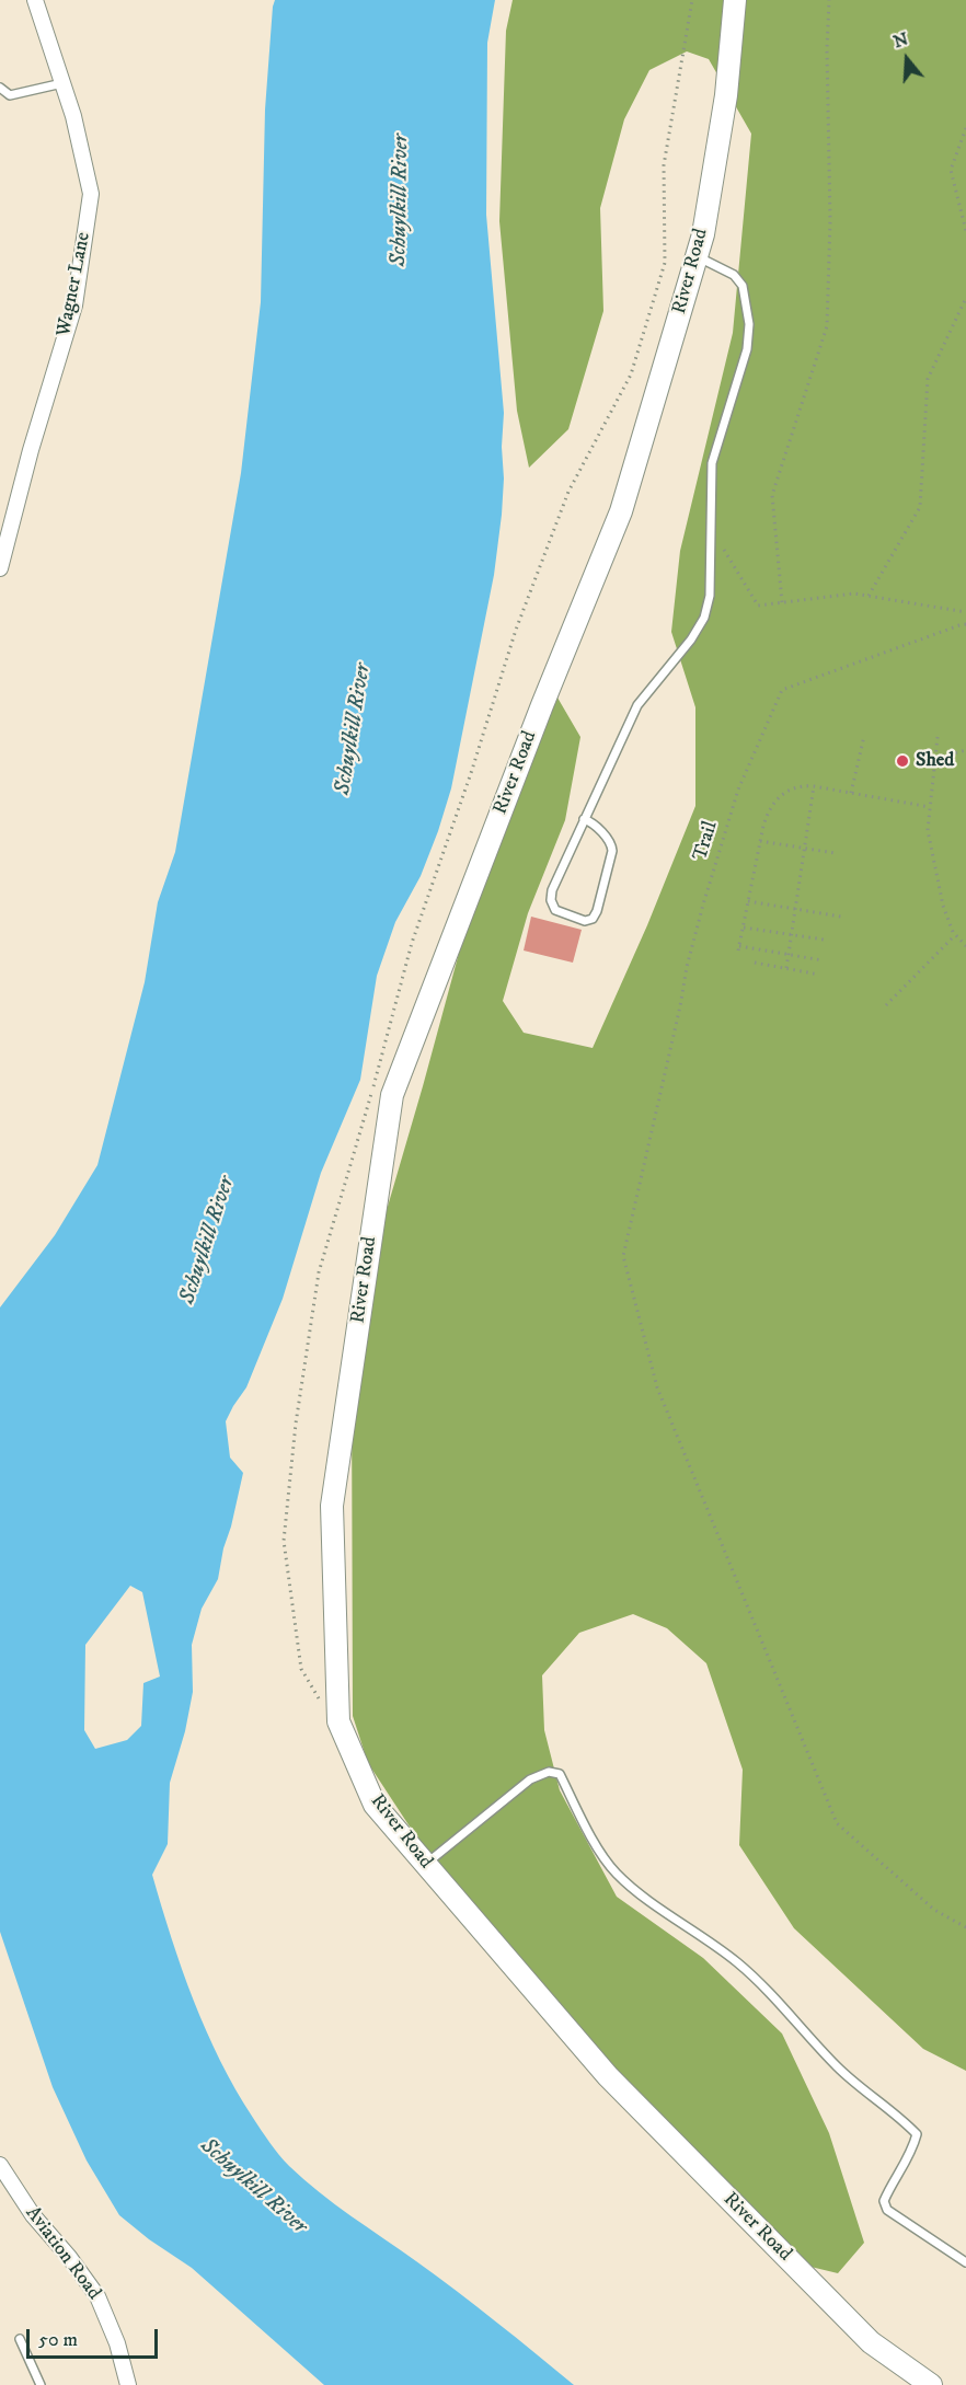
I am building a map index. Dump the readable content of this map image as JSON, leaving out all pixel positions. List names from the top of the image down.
{
  "streets": {
    "street": ["River Road", "Wagner Lane", "Aviation Road"],
    "path": ["Trail"]
  },
  "water": ["Schuylkill River"],
  "places": ["Shed"],
  "scale_bar": "50 m",
  "north": "top"
}
